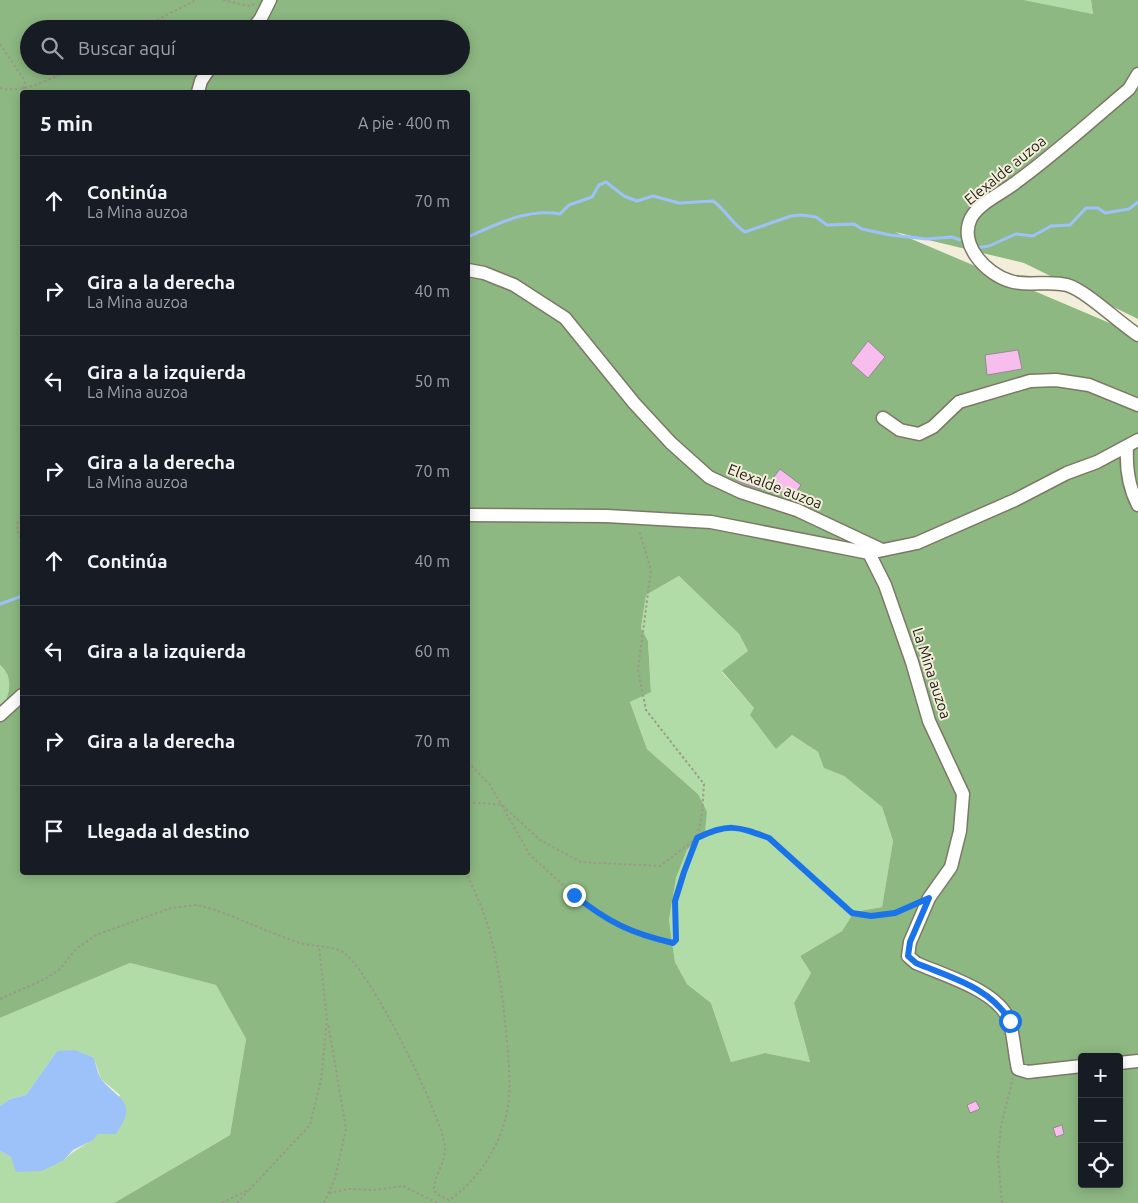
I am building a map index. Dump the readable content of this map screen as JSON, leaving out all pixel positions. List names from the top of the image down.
{
  "streets": {
    "street": ["Elexalde auzoa", "La Mina auzoa"]
  },
  "crossings": [
    ["Elexalde auzoa", "La Mina auzoa"]
  ],
  "page": {
    "search": "Buscar aquí",
    "heading": ["5 min", "A pie · 400 m"],
    "list": [
      ["Continúa", "La Mina auzoa", "70 m"],
      ["Gira a la derecha", "La Mina auzoa", "40 m"],
      ["Gira a la izquierda", "La Mina auzoa", "50 m"],
      ["Gira a la derecha", "La Mina auzoa", "70 m"],
      ["Continúa", "40 m"],
      ["Gira a la izquierda", "60 m"],
      ["Gira a la derecha", "70 m"],
      "Llegada al destino"
    ],
    "map_buttons": ["+", "−"]
  }
}
